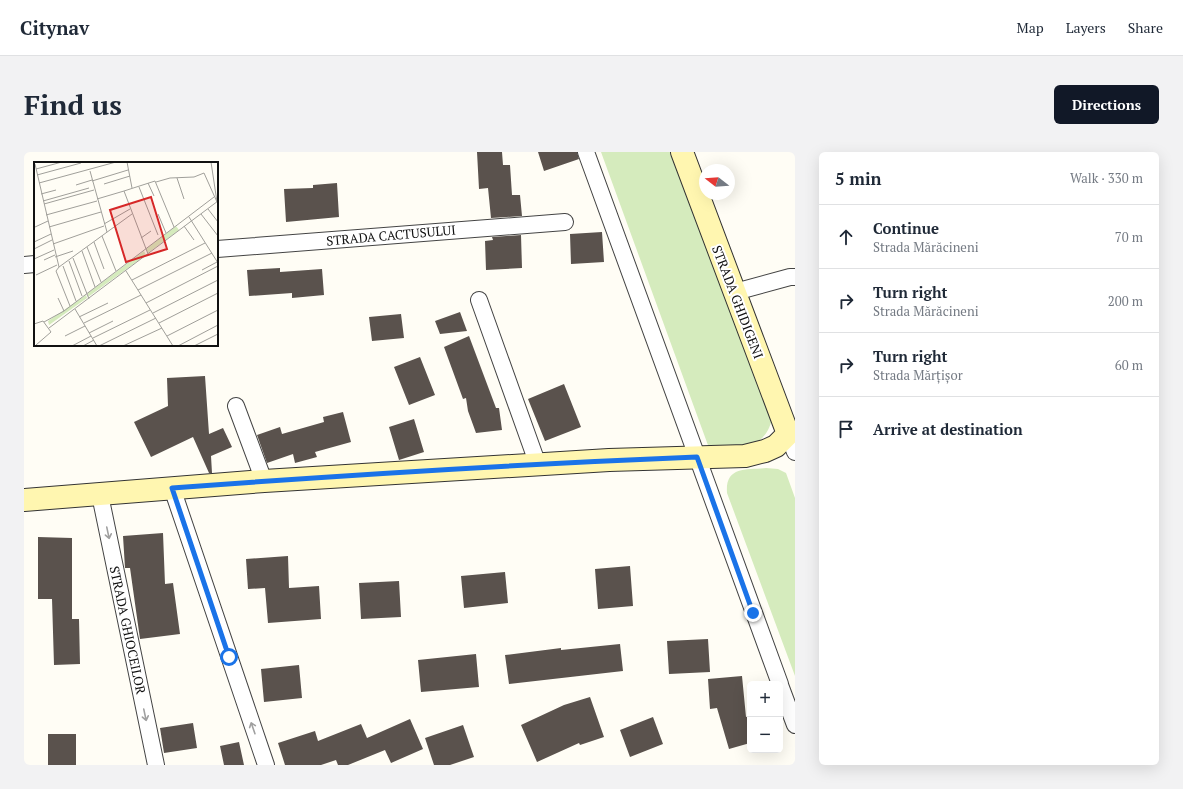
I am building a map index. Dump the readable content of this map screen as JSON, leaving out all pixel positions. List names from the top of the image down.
{
  "streets": {
    "street": ["STRADA CACTUSULUI", "STRADA GHIDIGENI", "STRADA GHIOCEILOR"]
  },
  "north": "left",
  "page": {
    "header": "Citynav",
    "nav": ["Map", "Layers", "Share"],
    "buttons": "Directions",
    "title": "Find us",
    "heading": ["5 min", "Walk · 330 m"],
    "list": [
      ["Continue", "Strada Mărăcineni", "70 m"],
      ["Turn right", "Strada Mărăcineni", "200 m"],
      ["Turn right", "Strada Mărțișor", "60 m"],
      "Arrive at destination"
    ],
    "map_buttons": ["+", "−"]
  }
}
